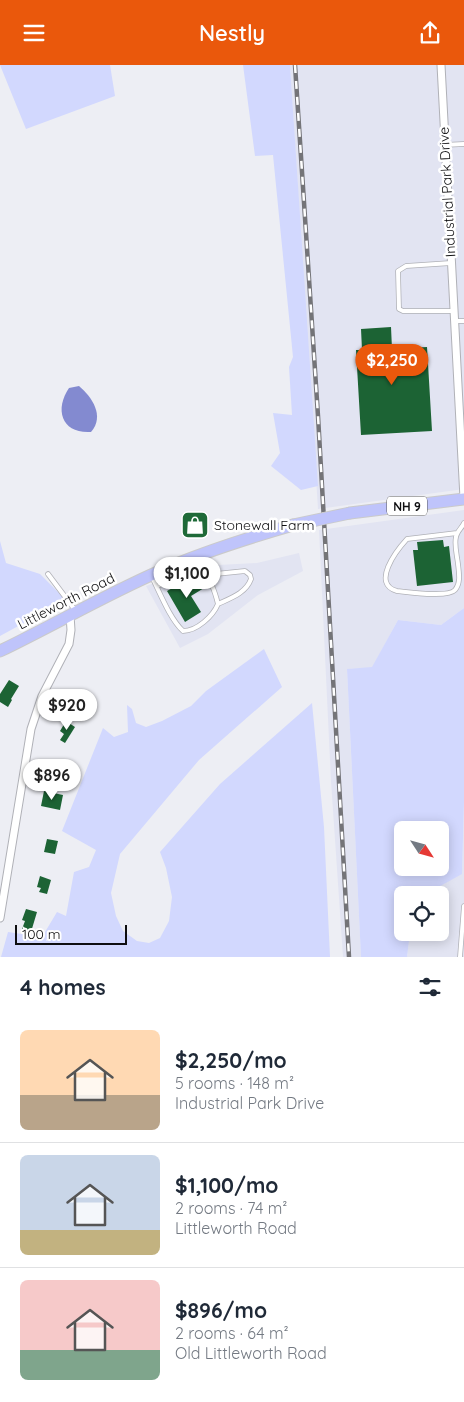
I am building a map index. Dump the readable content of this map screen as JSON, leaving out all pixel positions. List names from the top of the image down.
{
  "streets": {
    "main road": ["NH 9", "Littleworth Road"],
    "street": ["Industrial Park Drive"]
  },
  "crossings": [
    ["Industrial Park Drive", "Littleworth Road"]
  ],
  "places": {
    "shop": ["Stonewall Farm"]
  },
  "scale_bar": "100 m",
  "north": "bottom right",
  "page": {
    "header": "Nestly",
    "price": [
      "$2,250",
      "$1,100",
      "$920",
      "$896"
    ],
    "scale": "100 m",
    "heading": "4 homes",
    "list": [
      {
        "name": "$2,250/mo",
        "note": "5 rooms · 148 m² · Industrial Park Drive"
      },
      {
        "name": "$1,100/mo",
        "note": "2 rooms · 74 m² · Littleworth Road"
      },
      {
        "name": "$896/mo",
        "note": "2 rooms · 64 m² · Old Littleworth Road"
      }
    ]
  }
}
